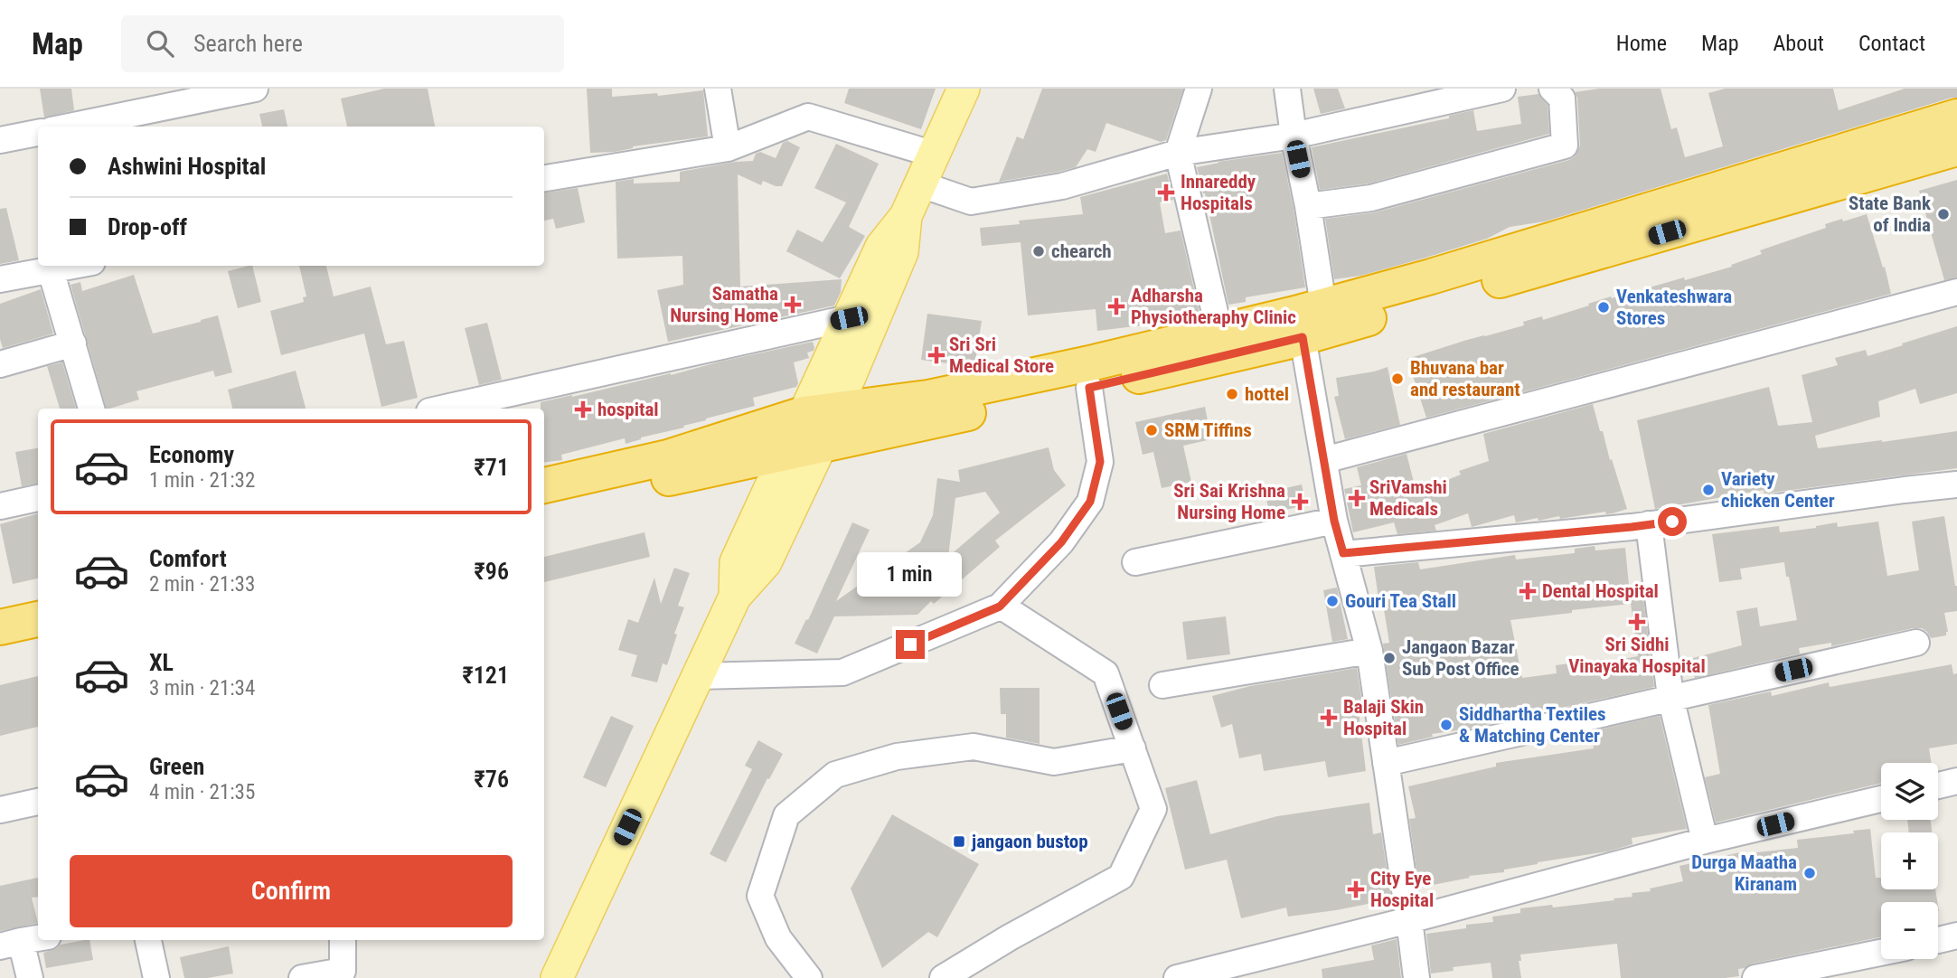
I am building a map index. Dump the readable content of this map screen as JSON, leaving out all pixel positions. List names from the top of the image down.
{
  "places": {
    "health": [
      "Innareddy Hospitals",
      "Samatha Nursing Home",
      "Adharsha Physiotheraphy Clinic",
      "Sri Sri Medical Store",
      "hospital",
      "SriVamshi Medicals",
      "Sri Sai Krishna Nursing Home",
      "Dental Hospital",
      "Sri Sidhi Vinayaka Hospital",
      "Balaji Skin Hospital",
      "City Eye Hospital"
    ],
    "other": [
      "State Bank of India",
      "chearch",
      "Venkateshwara Stores",
      "Bhuvana bar and restaurant",
      "hottel",
      "SRM Tiffins",
      "Variety chicken Center",
      "Gouri Tea Stall",
      "Jangaon Bazar Sub Post Office",
      "Siddhartha Textiles & Matching Center",
      "Durga Maatha Kiranam"
    ],
    "transit": ["jangaon bustop"]
  },
  "page": {
    "header": "Map",
    "search": "Search here",
    "nav": [
      "Home",
      "Map",
      "About",
      "Contact"
    ],
    "banner": ["Ashwini Hospital", "Drop-off"],
    "list": [
      {
        "name": "Economy",
        "note": "1 min · 21:32",
        "value": "₹71"
      },
      {
        "name": "Comfort",
        "note": "2 min · 21:33",
        "value": "₹96"
      },
      {
        "name": "XL",
        "note": "3 min · 21:34",
        "value": "₹121"
      },
      {
        "name": "Green",
        "note": "4 min · 21:35",
        "value": "₹76"
      }
    ],
    "bubble": "1 min",
    "map_buttons": ["+", "−"],
    "buttons": "Confirm"
  }
}
